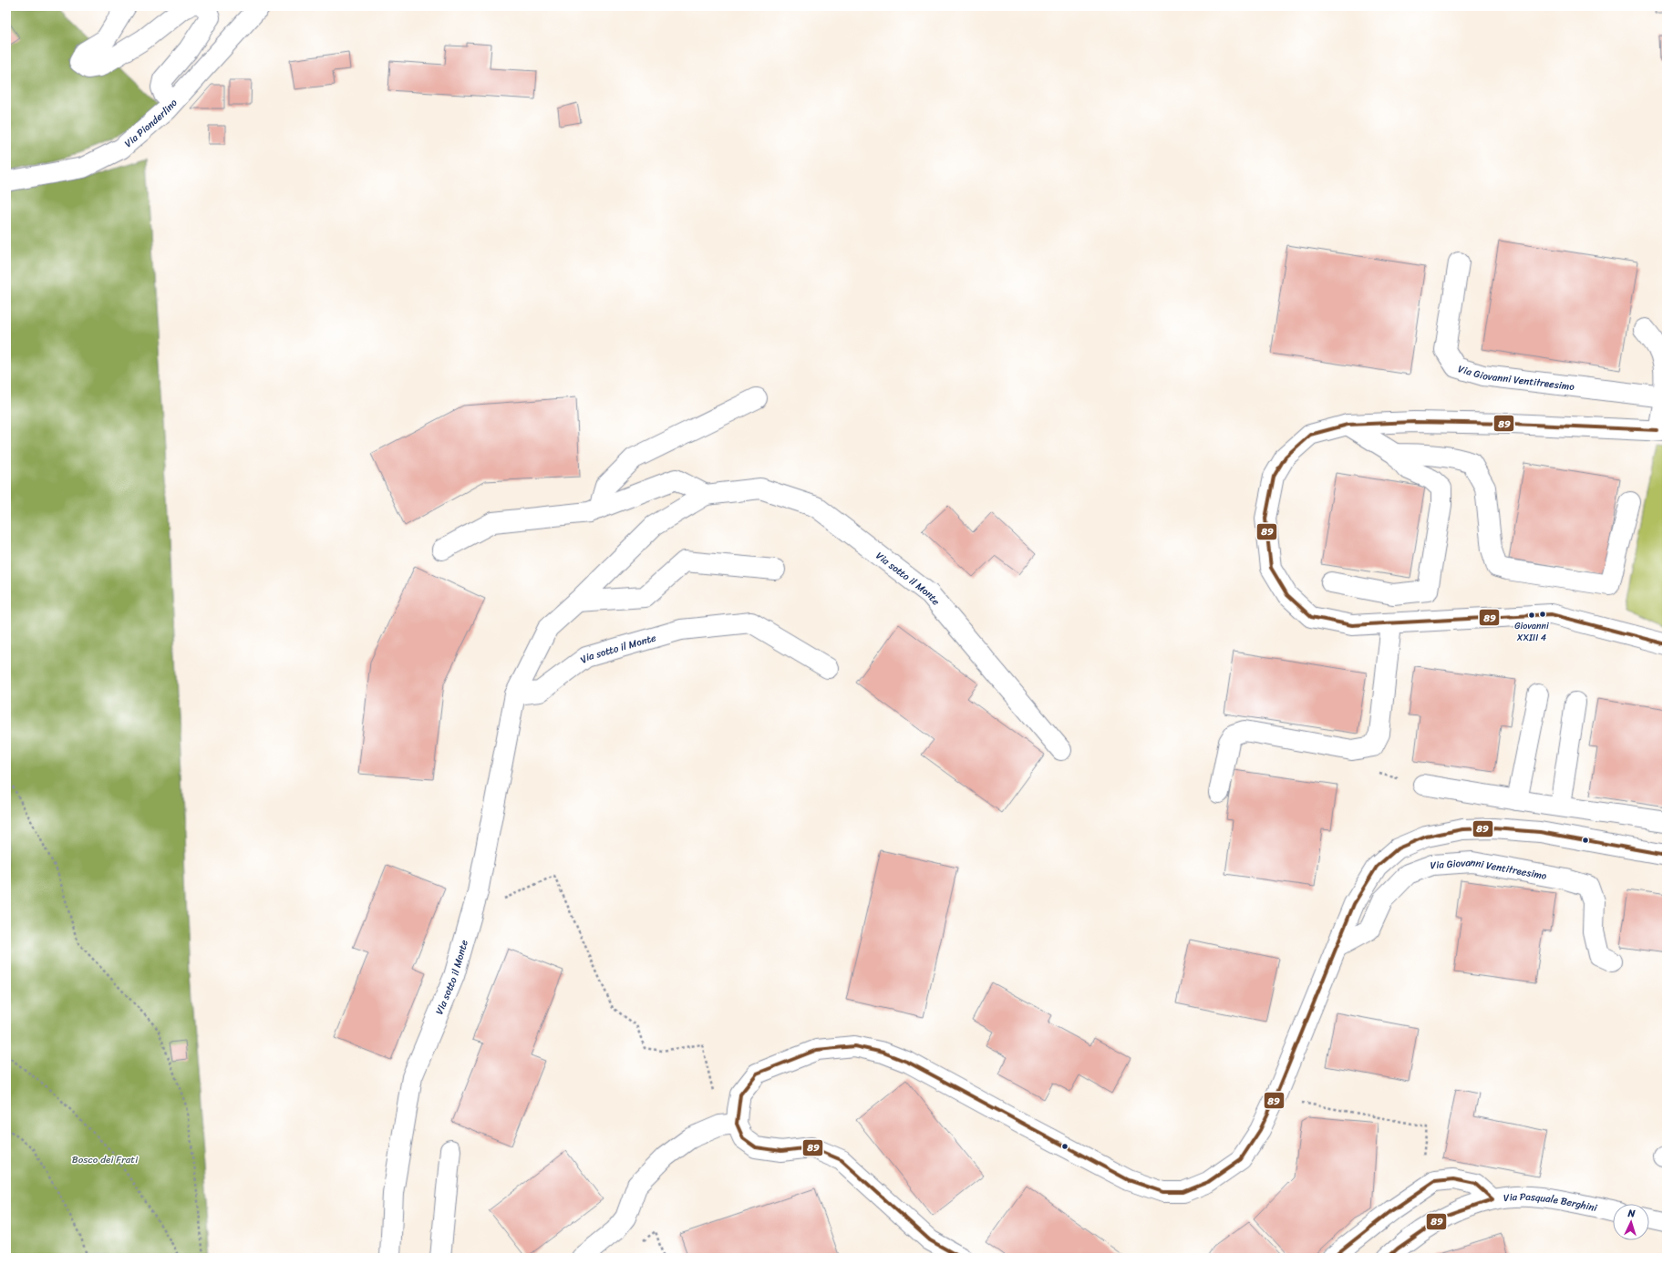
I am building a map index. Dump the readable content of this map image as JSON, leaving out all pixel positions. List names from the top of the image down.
{
  "streets": {
    "street": [
      "Via Pianderlino",
      "Via Giovanni Ventitreesimo",
      "Via sotto il Monte",
      "Via Pasquale Berghini"
    ]
  },
  "parks": ["Bosco dei Frati"],
  "places": ["Giovanni XXIII 4"],
  "lines": ["transit line 89"],
  "north": "top"
}
